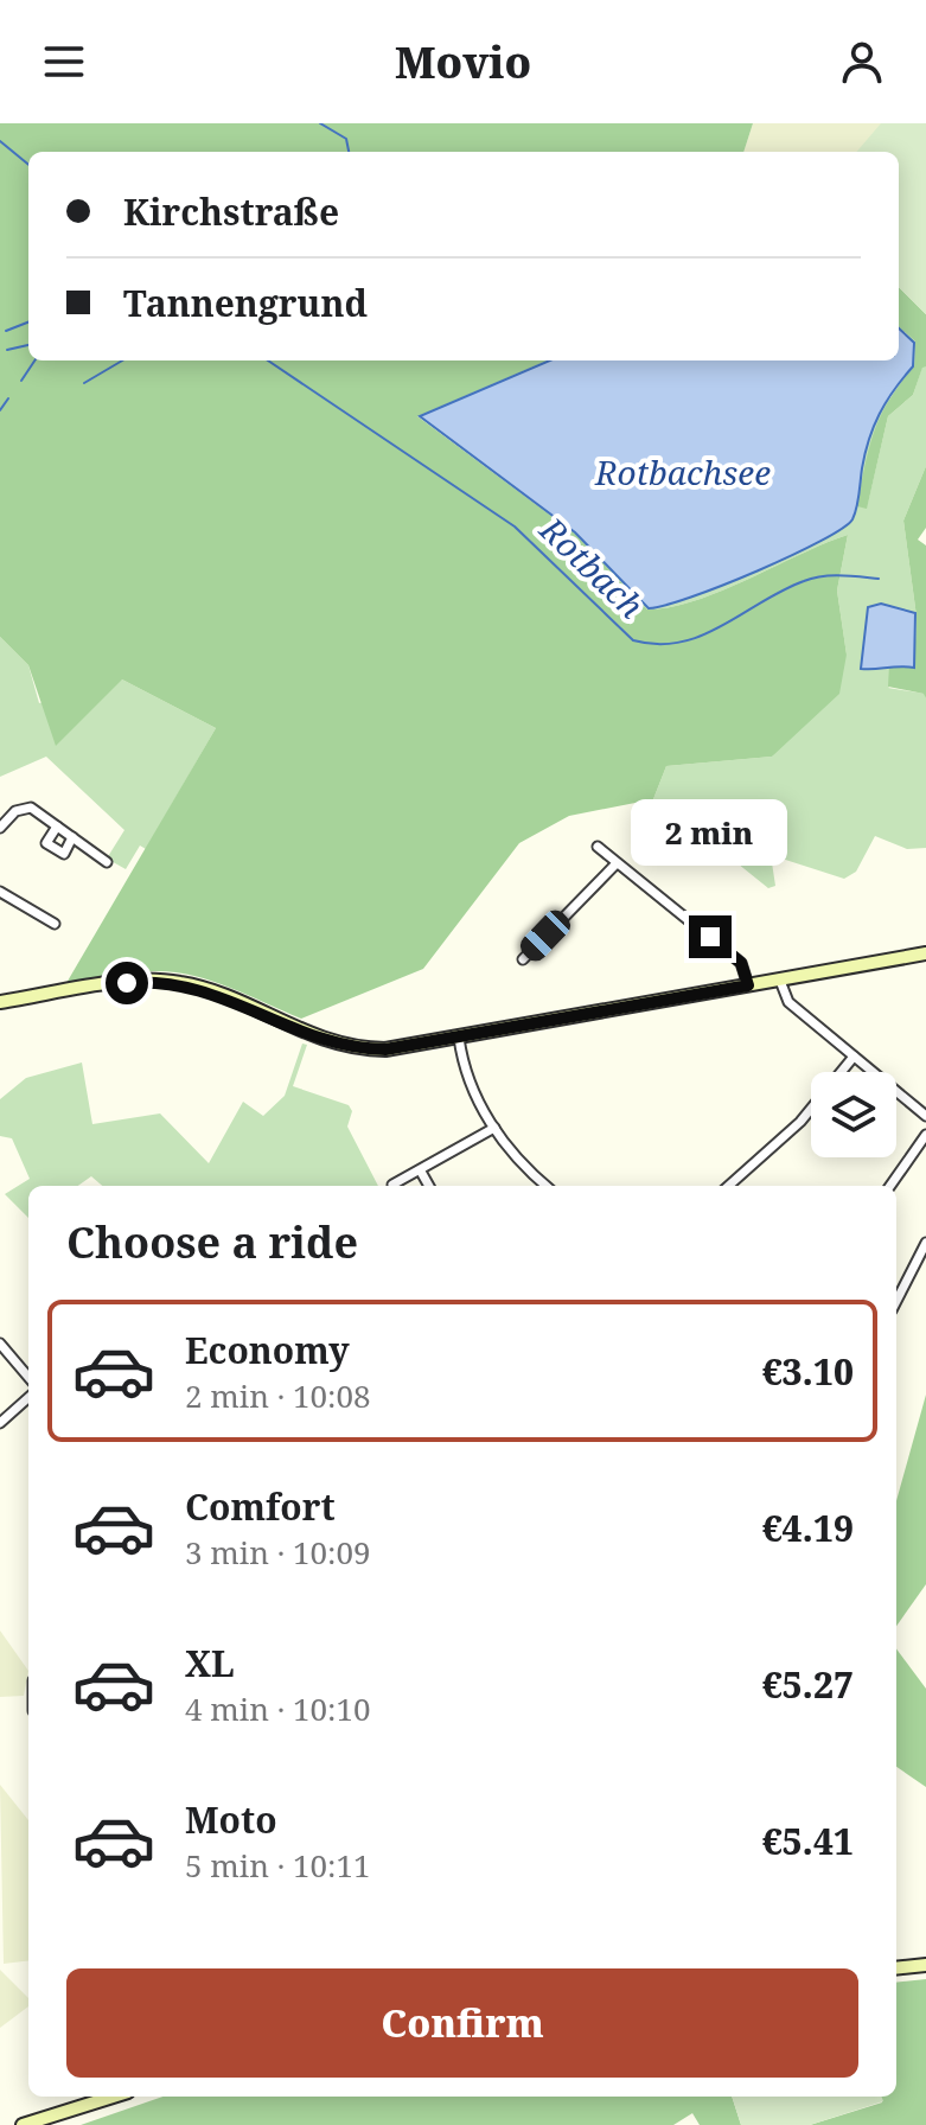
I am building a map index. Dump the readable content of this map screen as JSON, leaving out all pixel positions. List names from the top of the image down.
{
  "water": ["Rotbachsee", "Rotbach"],
  "page": {
    "header": "Movio",
    "banner": ["Kirchstraße", "Tannengrund"],
    "bubble": "2 min",
    "heading": "Choose a ride",
    "list": [
      {
        "name": "Economy",
        "note": "2 min · 10:08",
        "value": "€3.10"
      },
      {
        "name": "Comfort",
        "note": "3 min · 10:09",
        "value": "€4.19"
      },
      {
        "name": "XL",
        "note": "4 min · 10:10",
        "value": "€5.27"
      },
      {
        "name": "Moto",
        "note": "5 min · 10:11",
        "value": "€5.41"
      }
    ],
    "buttons": "Confirm"
  }
}
